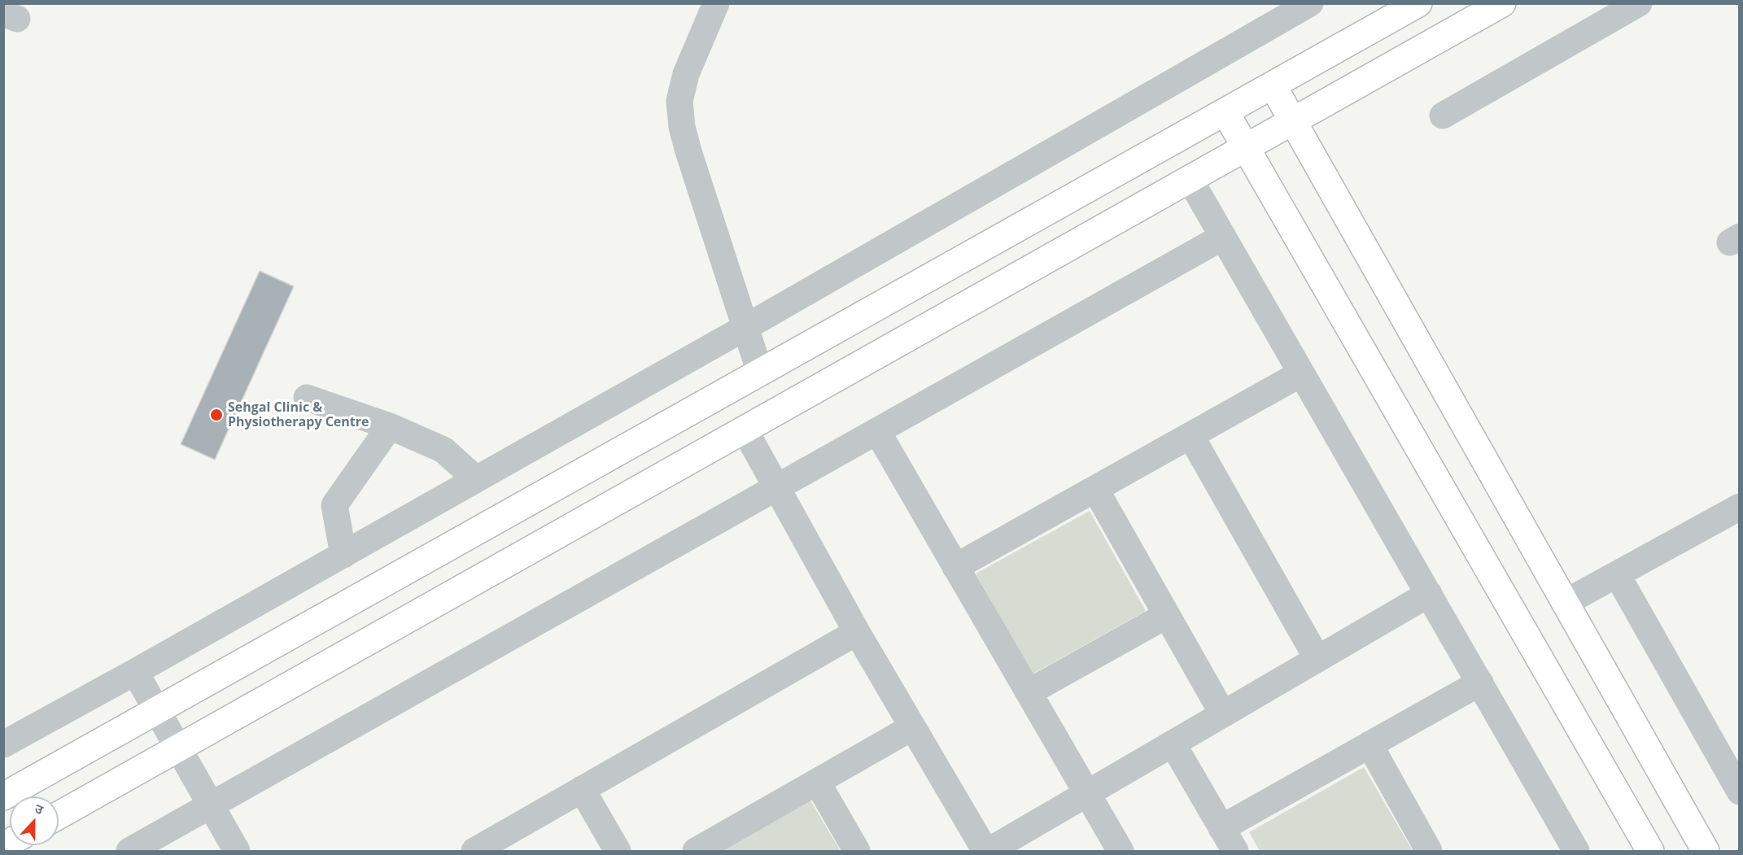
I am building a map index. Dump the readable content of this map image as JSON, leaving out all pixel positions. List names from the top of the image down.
{
  "places": ["Sehgal Clinic & Physiotherapy Centre"],
  "north": "top"
}
